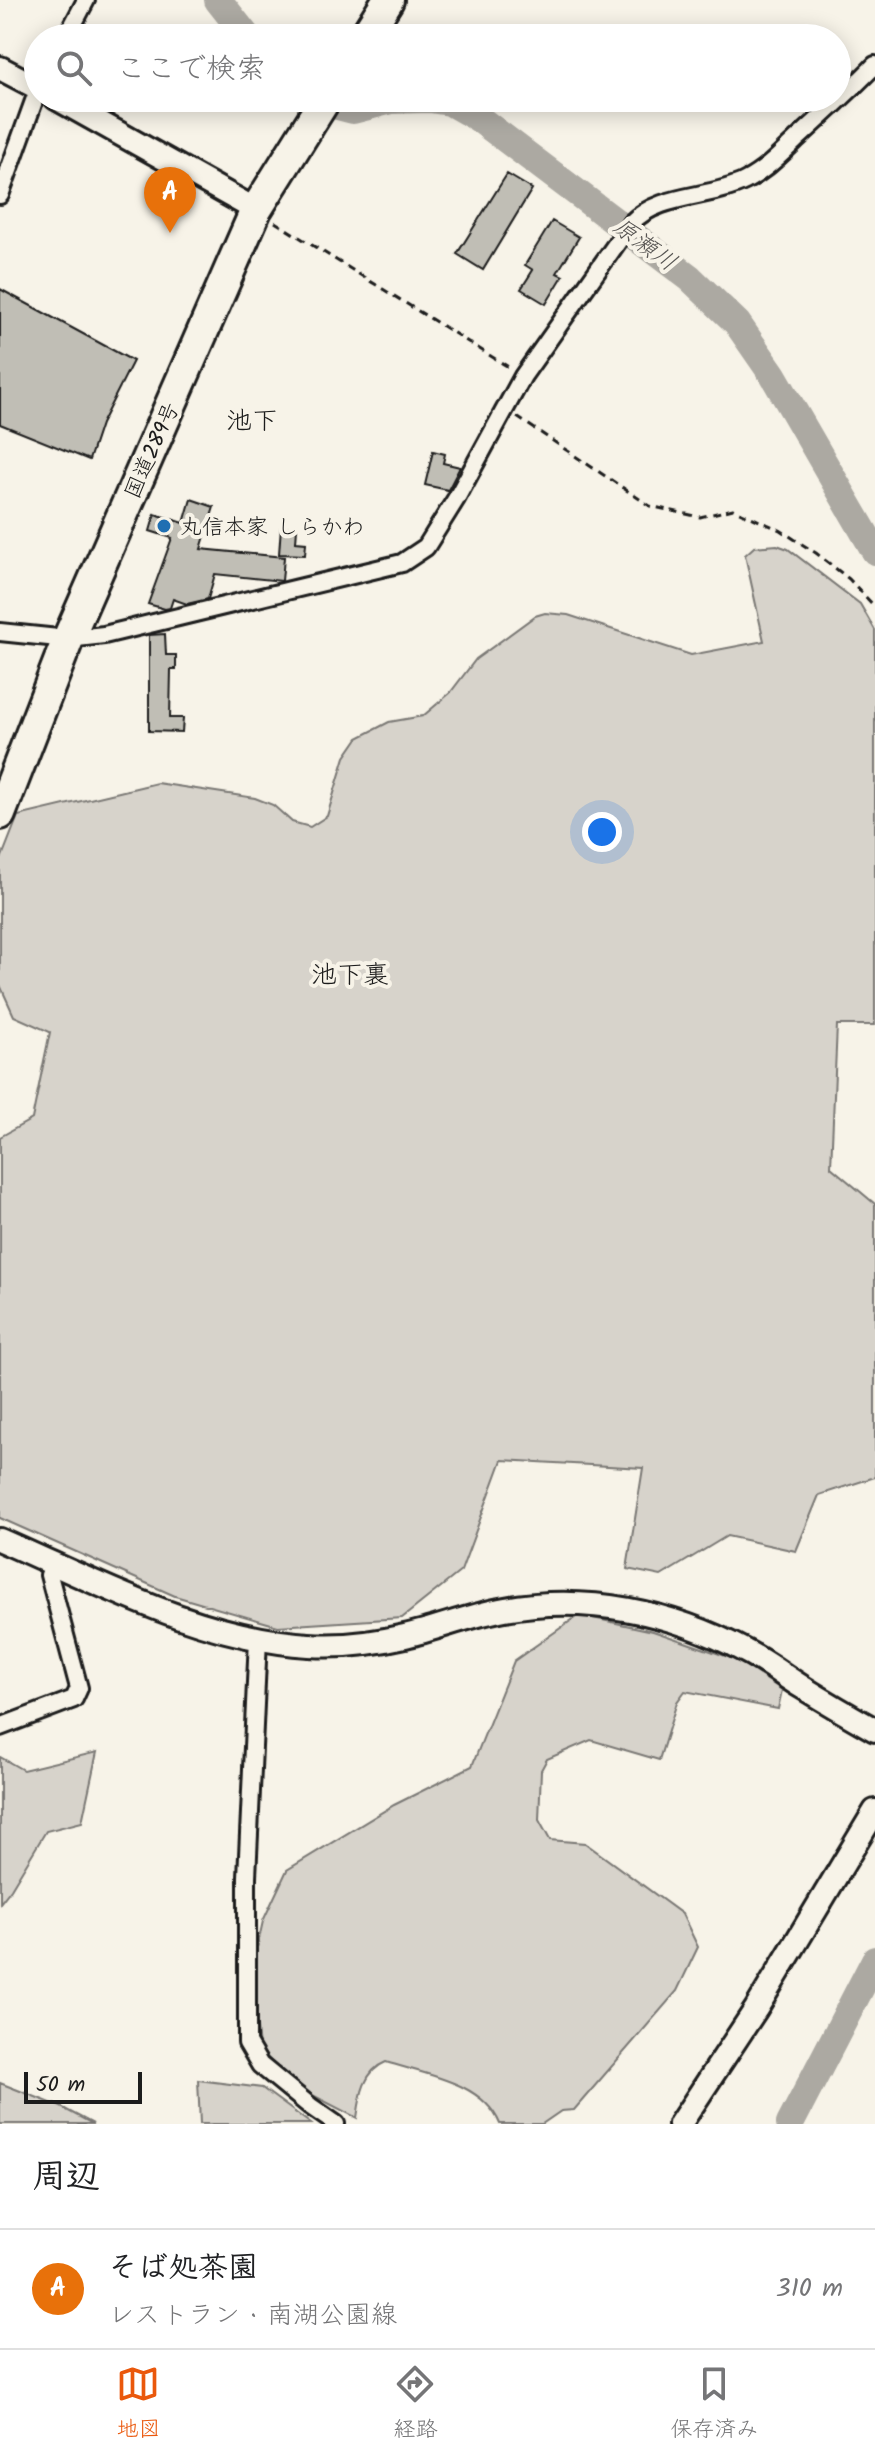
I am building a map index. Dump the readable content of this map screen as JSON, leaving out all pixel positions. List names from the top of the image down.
{
  "streets": {
    "highway": ["国道289号"]
  },
  "districts": ["池下", "池下裏"],
  "water": ["原瀬川"],
  "places": ["丸信本家 しらかわ"],
  "scale_bar": "50 m",
  "page": {
    "search": "ここで検索",
    "pins": "A",
    "scale": "50 m",
    "heading": "周辺",
    "list": [
      {
        "mark": "A",
        "name": "そば処茶園",
        "note": "レストラン · 南湖公園線",
        "value": "310 m"
      }
    ],
    "nav": ["地図", "経路", "保存済み"]
  }
}
